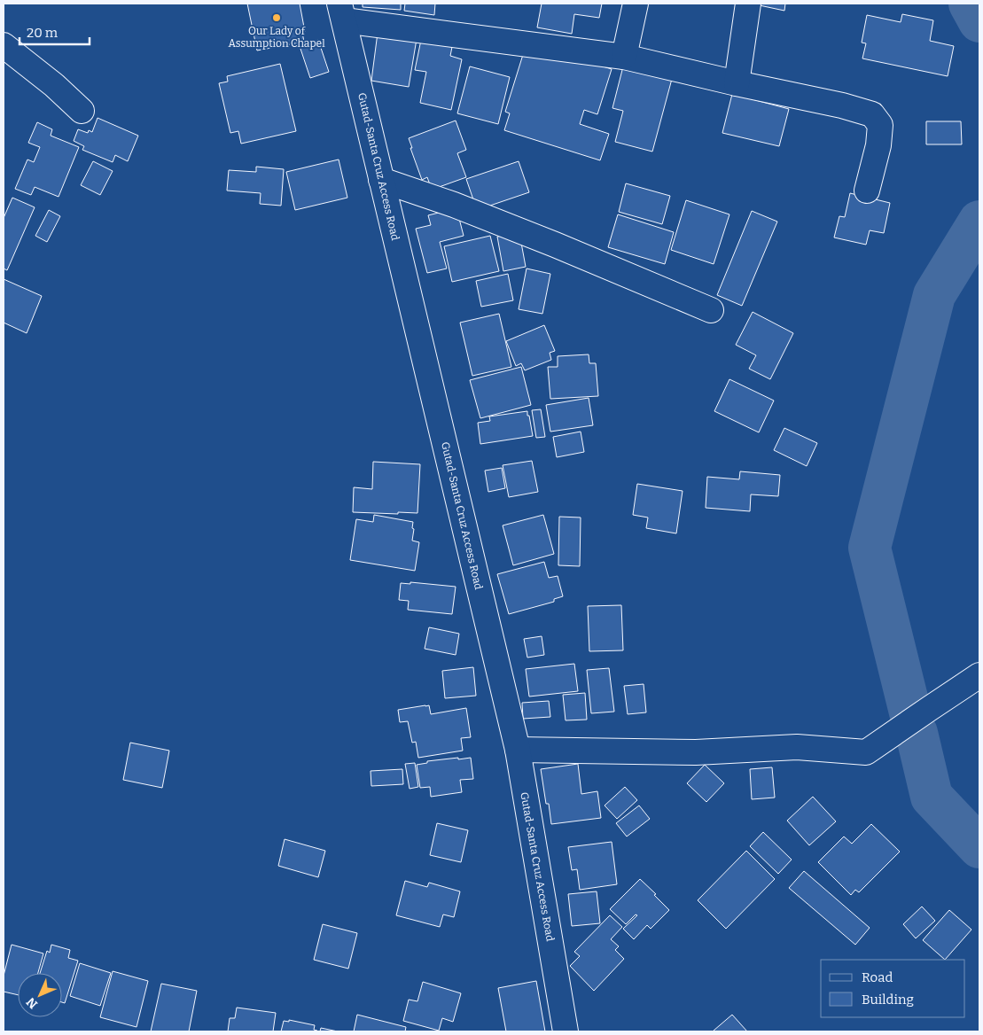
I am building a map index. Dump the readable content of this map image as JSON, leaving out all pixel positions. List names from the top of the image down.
{
  "streets": {
    "street": ["Gutad-Santa Cruz Access Road"]
  },
  "places": ["Our Lady of Assumption Chapel"],
  "legend": ["Road", "Building"],
  "scale_bar": "20 m",
  "north": "bottom left"
}
